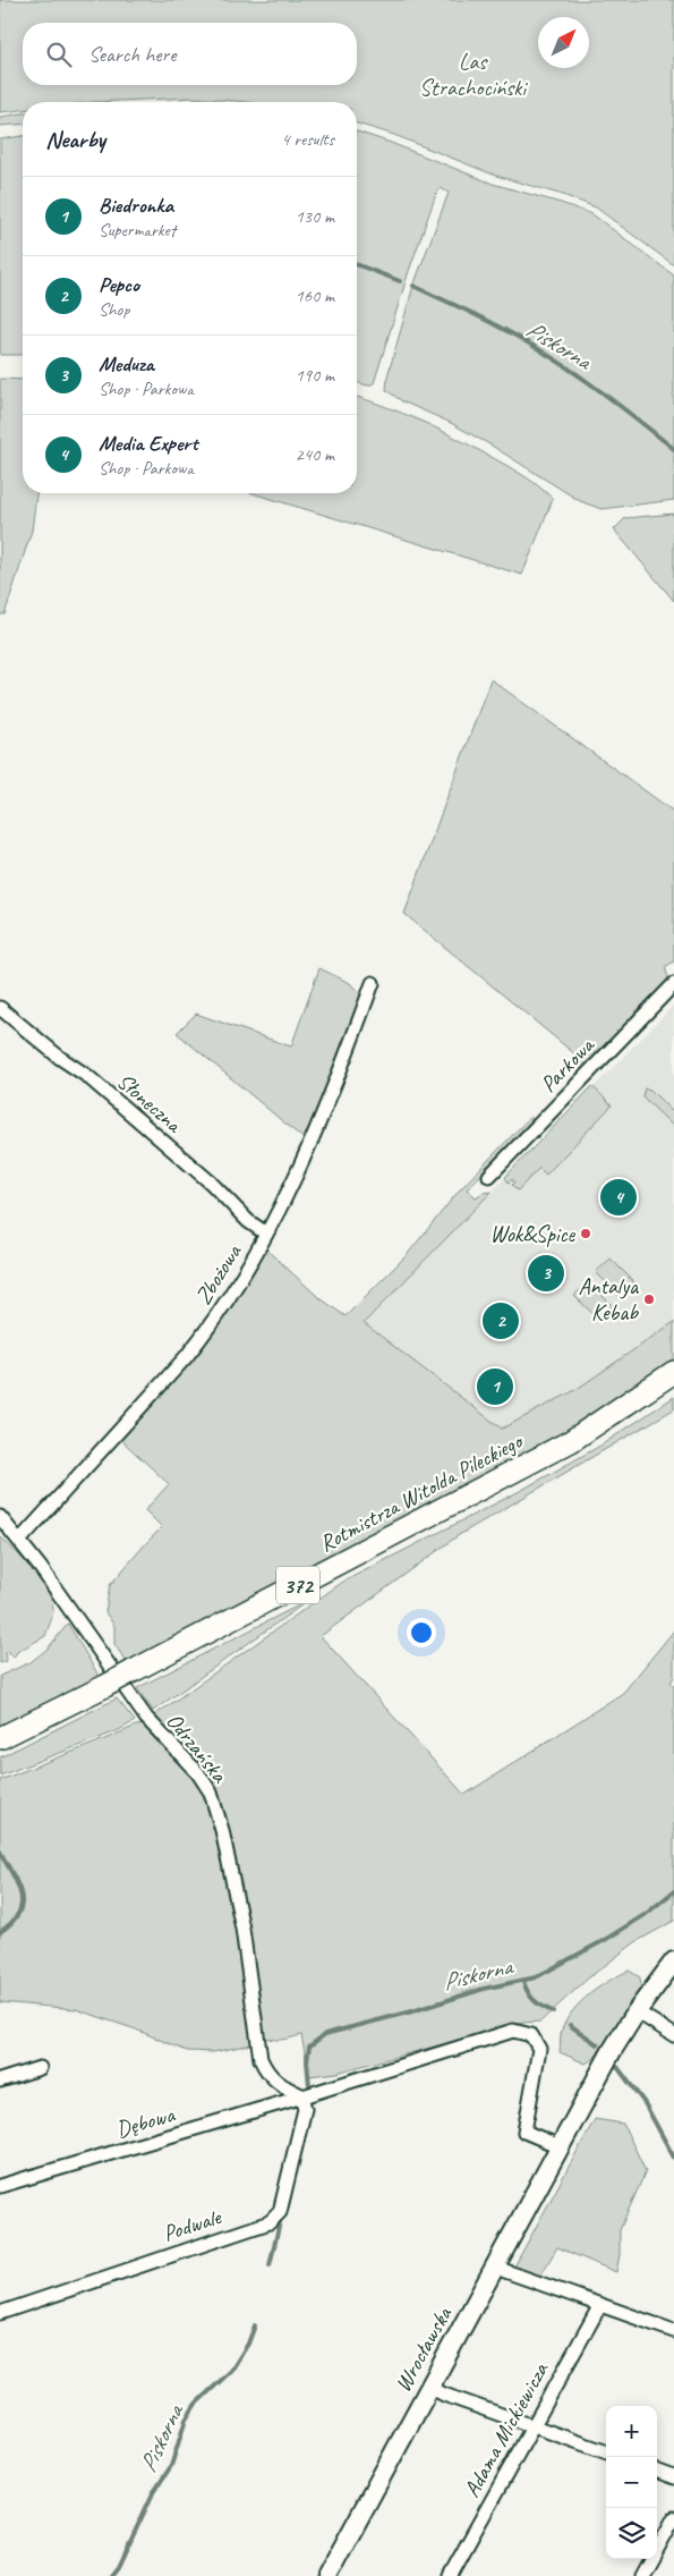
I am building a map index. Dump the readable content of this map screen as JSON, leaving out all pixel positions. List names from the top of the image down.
{
  "streets": {
    "main road": ["Rotmistrza Witolda Pileckiego", "372", "Wrocławska"],
    "street": [
      "Parkowa",
      "Słoneczna",
      "Zbożowa",
      "Odrzańska",
      "Dębowa",
      "Podwale",
      "Adama Mickiewicza"
    ]
  },
  "crossings": [
    ["Słoneczna", "Zbożowa"],
    ["Zbożowa", "Odrzańska"],
    ["Odrzańska", "Dębowa"],
    ["Odrzańska", "Podwale"],
    ["Dębowa", "Podwale"]
  ],
  "water": ["Piskorna"],
  "parks": ["Las Strachociński"],
  "places": ["Wok&Spice", "Antalya Kebab"],
  "north": "top right",
  "page": {
    "search": "Search here",
    "heading": ["Nearby", "4 results"],
    "list": [
      {
        "mark": "1",
        "name": "Biedronka",
        "note": "Supermarket",
        "value": "130 m"
      },
      {
        "mark": "2",
        "name": "Pepco",
        "note": "Shop",
        "value": "160 m"
      },
      {
        "mark": "3",
        "name": "Meduza",
        "note": "Shop · Parkowa",
        "value": "190 m"
      },
      {
        "mark": "4",
        "name": "Media Expert",
        "note": "Shop · Parkowa",
        "value": "240 m"
      }
    ],
    "pins": [
      "4",
      "3",
      "2",
      "1"
    ],
    "map_buttons": ["+", "−"]
  }
}
